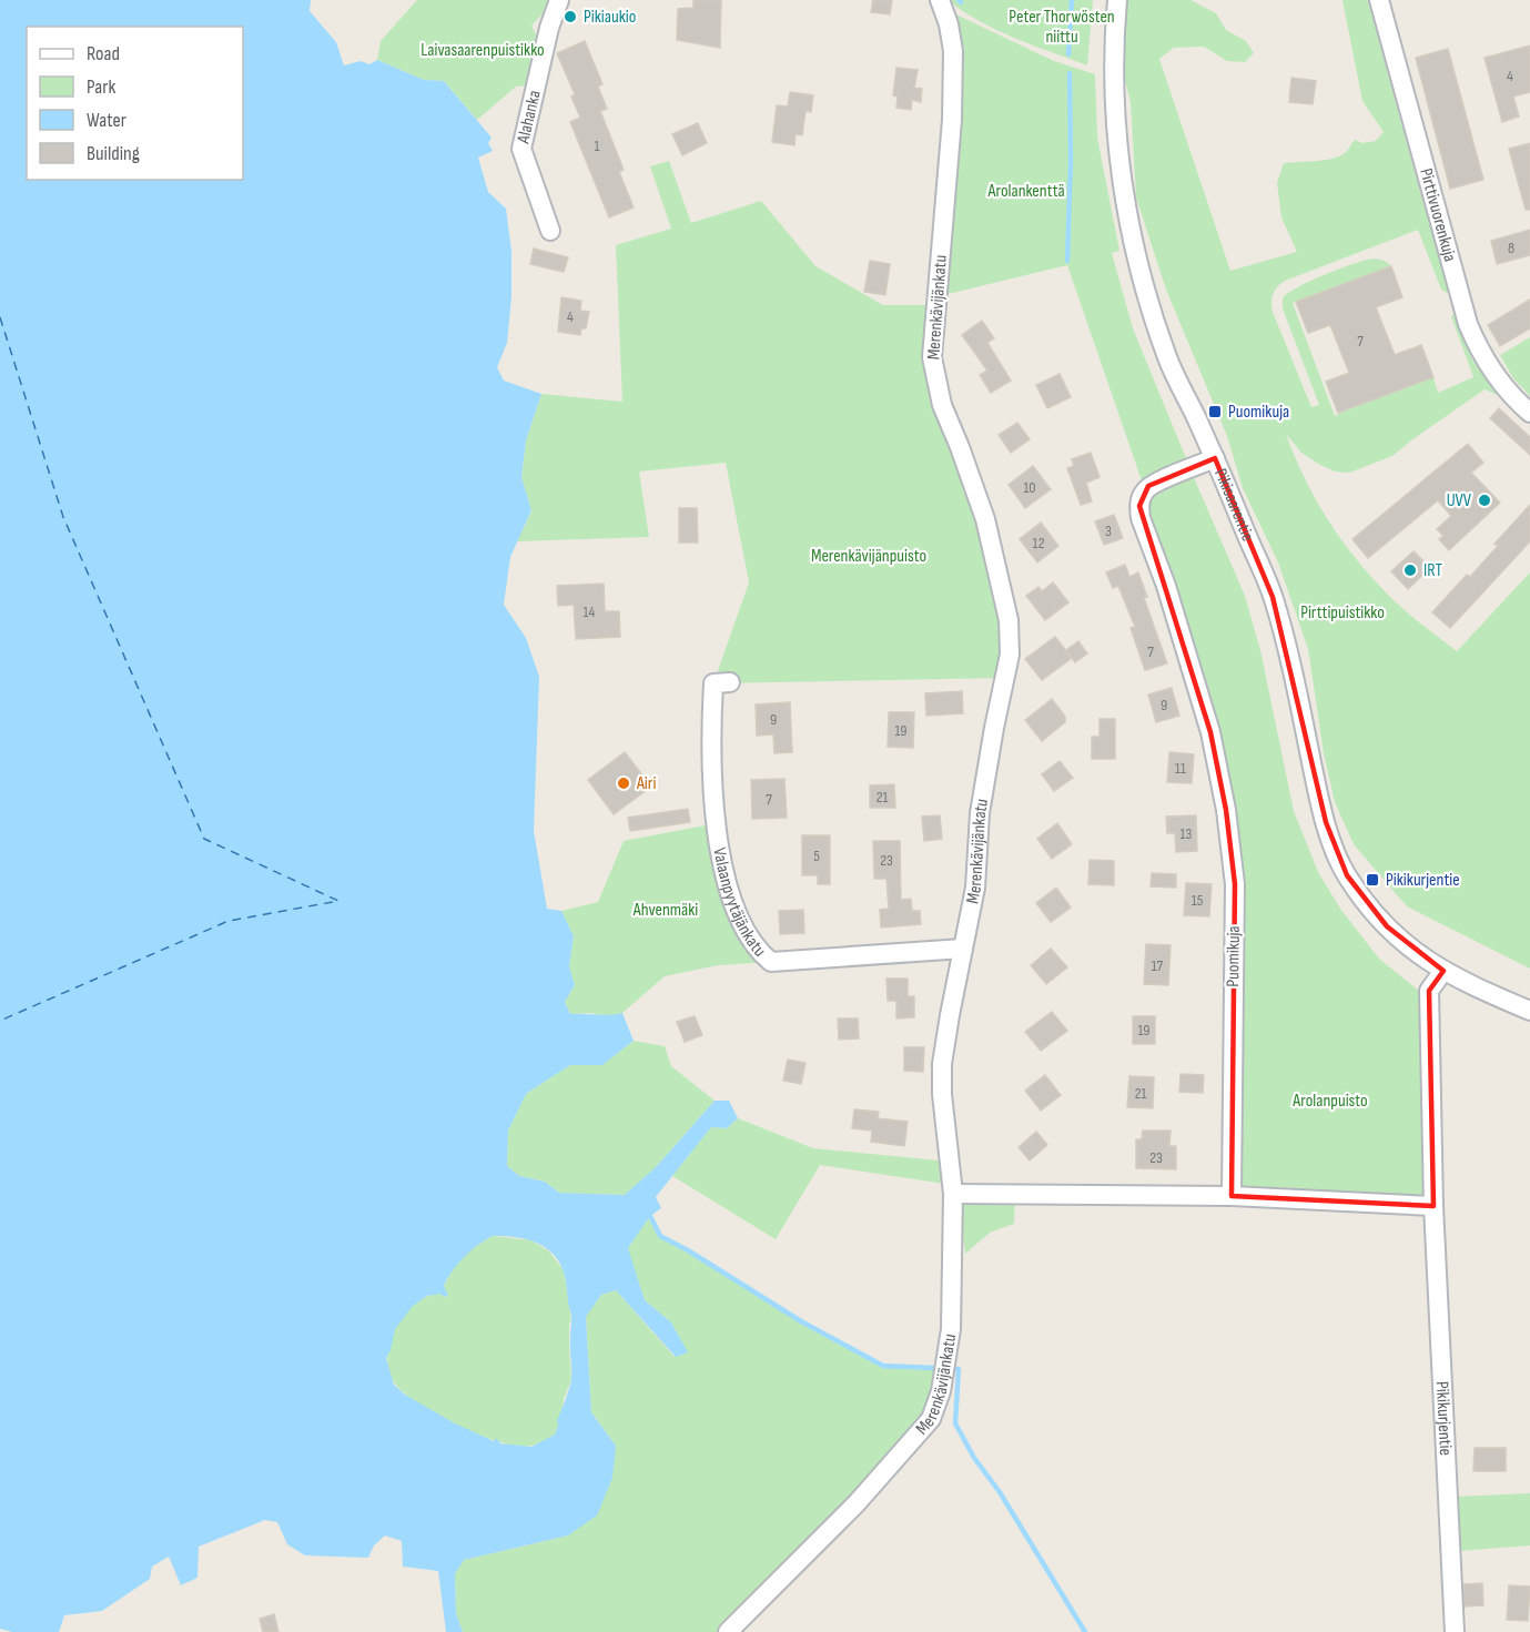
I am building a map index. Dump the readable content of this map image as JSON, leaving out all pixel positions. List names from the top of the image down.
{
  "streets": {
    "street": [
      "Alahanka",
      "Pirttivuorenkuja",
      "Merenkävijänkatu",
      "Pikisaarentie",
      "Valaanpyytäjänkatu",
      "Puomikuja",
      "Pikikurjentie"
    ]
  },
  "crossings": [
    ["Merenkävijänkatu", "Valaanpyytäjänkatu"],
    ["Pikisaarentie", "Puomikuja"],
    ["Pikisaarentie", "Pikikurjentie"]
  ],
  "parks": [
    "Peter Thorwösten niittu",
    "Laivasaarenpuistikko",
    "Arolankenttä",
    "Merenkävijänpuisto",
    "Pirttipuistikko",
    "Ahvenmäki",
    "Arolanpuisto"
  ],
  "places": {
    "other": [
      "Pikiaukio",
      "UVV",
      "IRT",
      "Airi"
    ],
    "transit": ["Puomikuja", "Pikikurjentie"]
  },
  "house_numbers": [
    "4",
    "1",
    "8",
    "4",
    "7",
    "10",
    "3",
    "12",
    "14",
    "7",
    "9",
    "9",
    "19",
    "11",
    "21",
    "7",
    "13",
    "5",
    "23",
    "15",
    "17",
    "19",
    "21",
    "23"
  ],
  "legend": [
    "Road",
    "Park",
    "Water",
    "Building"
  ]
}
